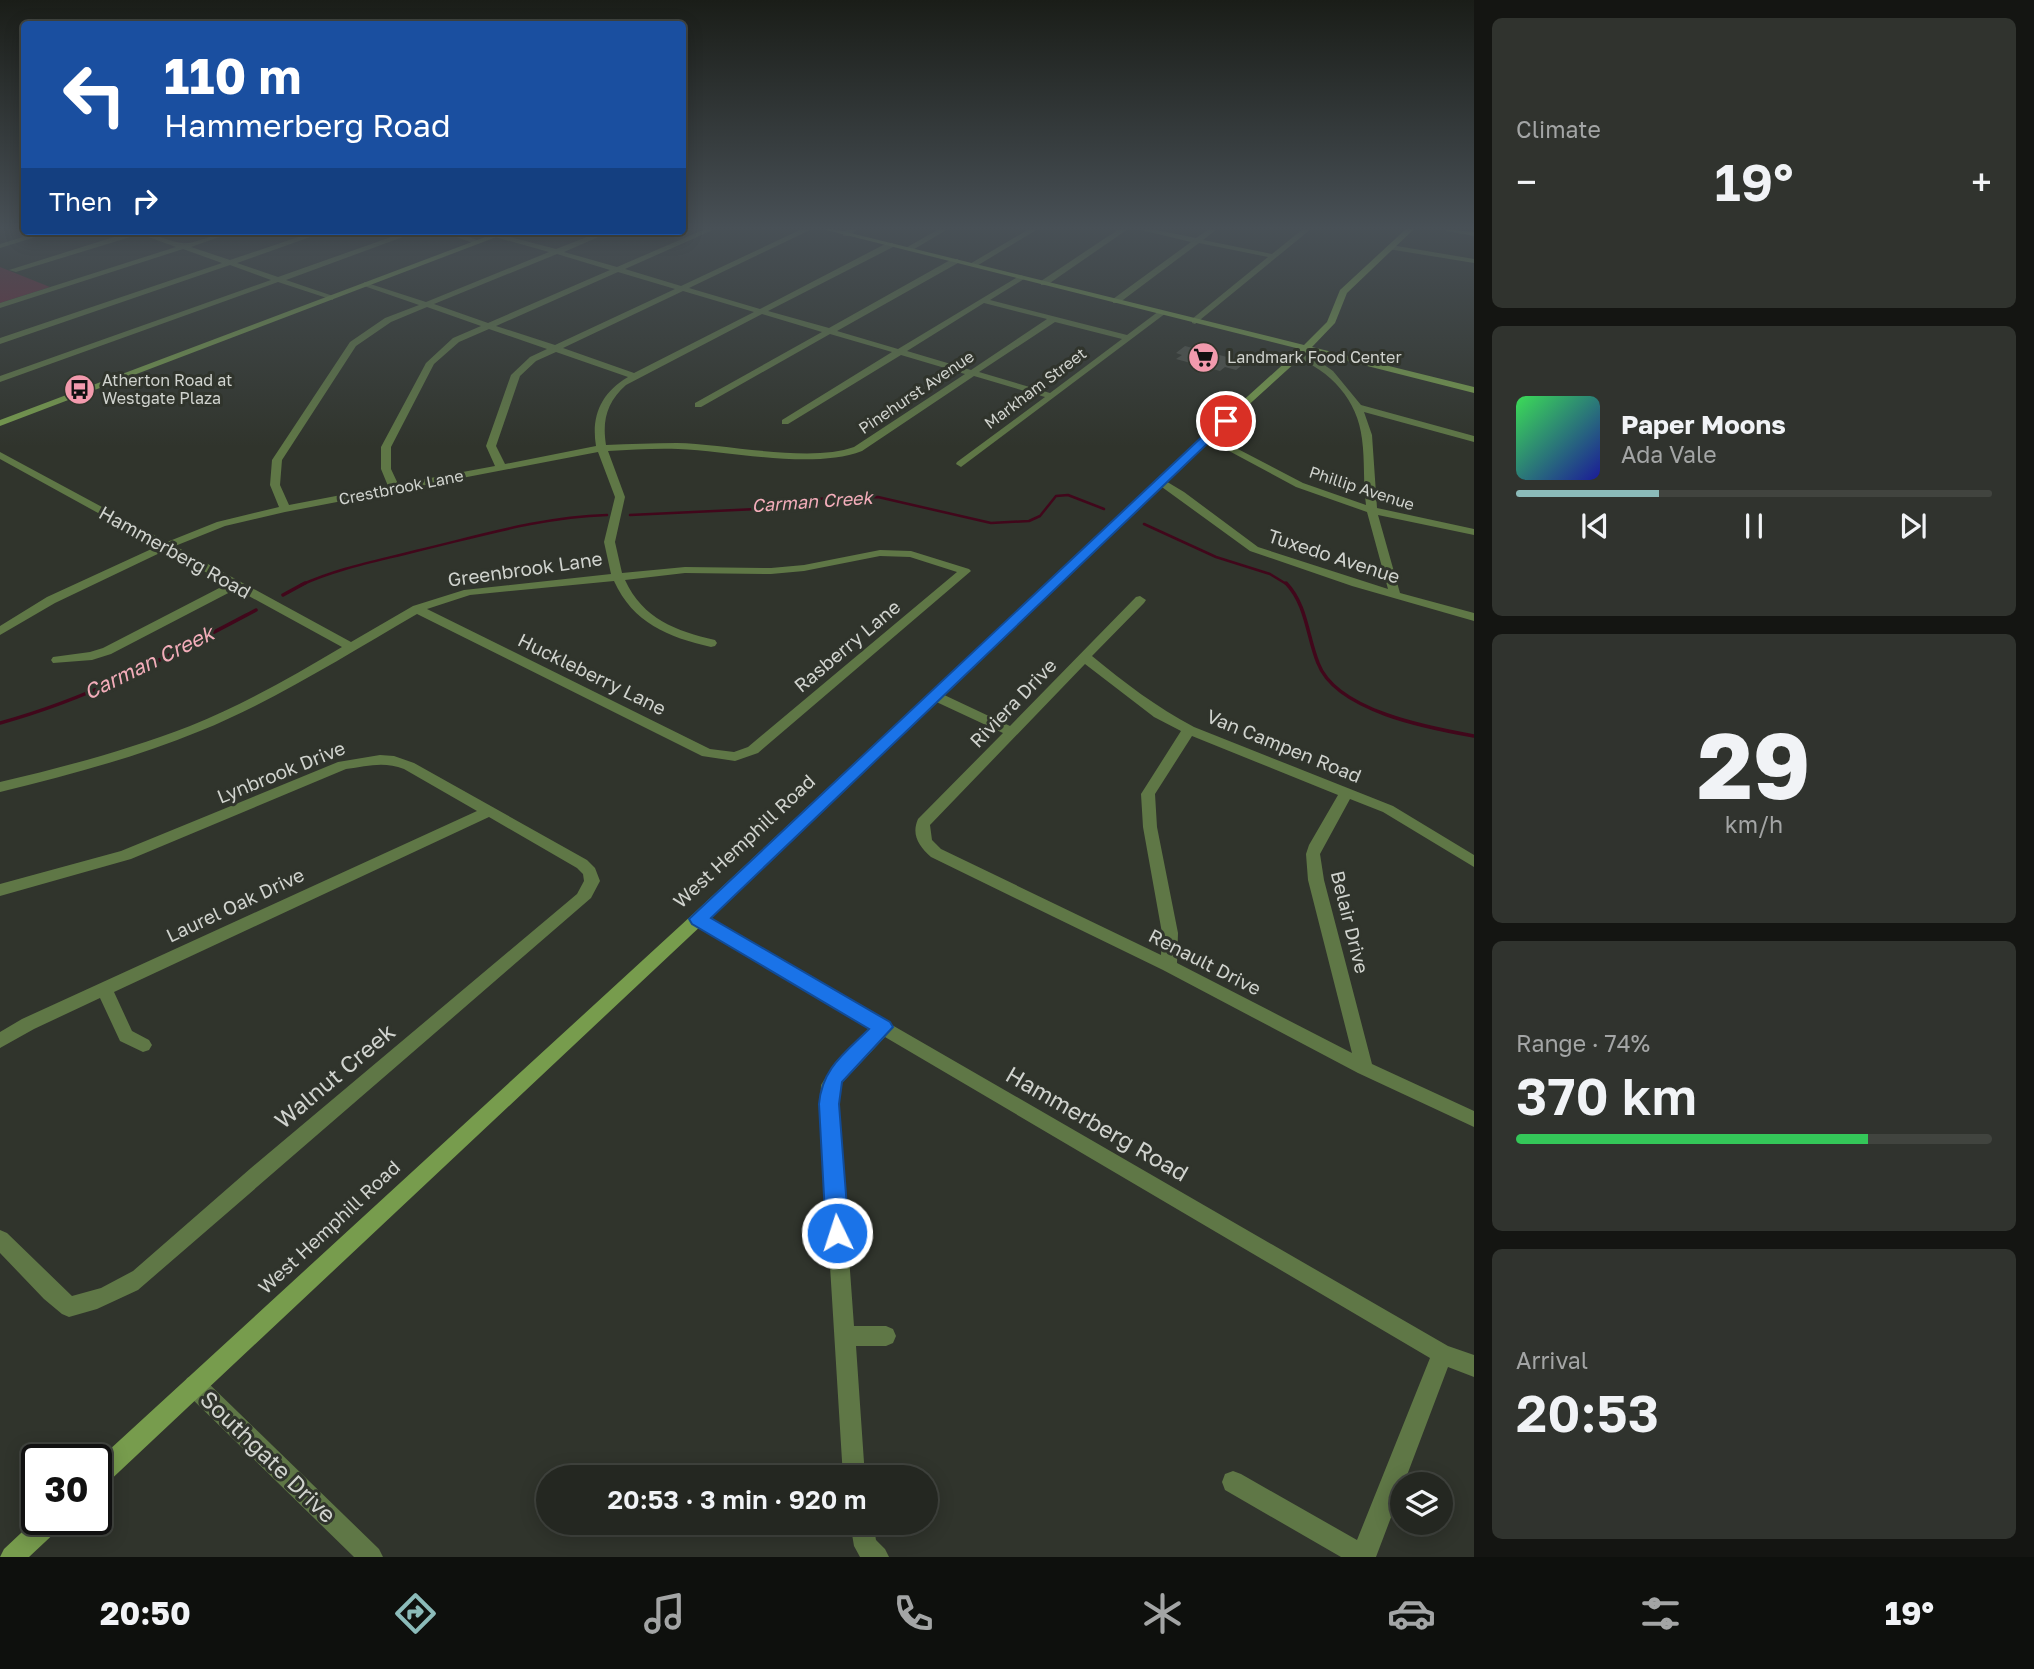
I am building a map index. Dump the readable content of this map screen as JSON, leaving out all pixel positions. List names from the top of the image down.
{
  "streets": {
    "street": [
      "Markham Street",
      "Pinehurst Avenue",
      "Crestbrook Lane",
      "Phillip Avenue",
      "Hammerberg Road",
      "Tuxedo Avenue",
      "Greenbrook Lane",
      "Rasberry Lane",
      "Huckleberry Lane",
      "Riviera Drive",
      "Van Campen Road",
      "Lynbrook Drive",
      "West Hemphill Road",
      "Laurel Oak Drive",
      "Belair Drive",
      "Renault Drive",
      "Walnut Creek",
      "Southgate Drive"
    ]
  },
  "crossings": [
    ["Pinehurst Avenue", "Crestbrook Lane"],
    ["Crestbrook Lane", "Hammerberg Road"],
    ["Phillip Avenue", "West Hemphill Road"],
    ["Hammerberg Road", "Greenbrook Lane"],
    ["Hammerberg Road", "West Hemphill Road"],
    ["Tuxedo Avenue", "West Hemphill Road"],
    ["Greenbrook Lane", "Rasberry Lane"],
    ["Greenbrook Lane", "Huckleberry Lane"],
    ["Rasberry Lane", "Huckleberry Lane"],
    ["Riviera Drive", "Van Campen Road"],
    ["Riviera Drive", "Renault Drive"],
    ["Van Campen Road", "Belair Drive"],
    ["Lynbrook Drive", "Laurel Oak Drive"],
    ["Lynbrook Drive", "Walnut Creek"],
    ["West Hemphill Road", "Southgate Drive"],
    ["Belair Drive", "Renault Drive"]
  ],
  "water": ["Carman Creek"],
  "places": {
    "supermarket": ["Landmark Food Center"],
    "bus stop": ["Atherton Road at Westgate Plaza"]
  },
  "page": {
    "tile": [
      "Climate",
      ["29", "km/h"],
      ["Range · 74%", "370 km"],
      ["Arrival", "20:53"]
    ],
    "turn": ["110 m", "Hammerberg Road"],
    "heat": ["−", "19°", "+"],
    "then": "Then",
    "song": ["Paper Moons", "Ada Vale"],
    "limit": "30",
    "trip": "20:53 · 3 min · 920 m",
    "tabs": ["20:50", "19°"]
  }
}
